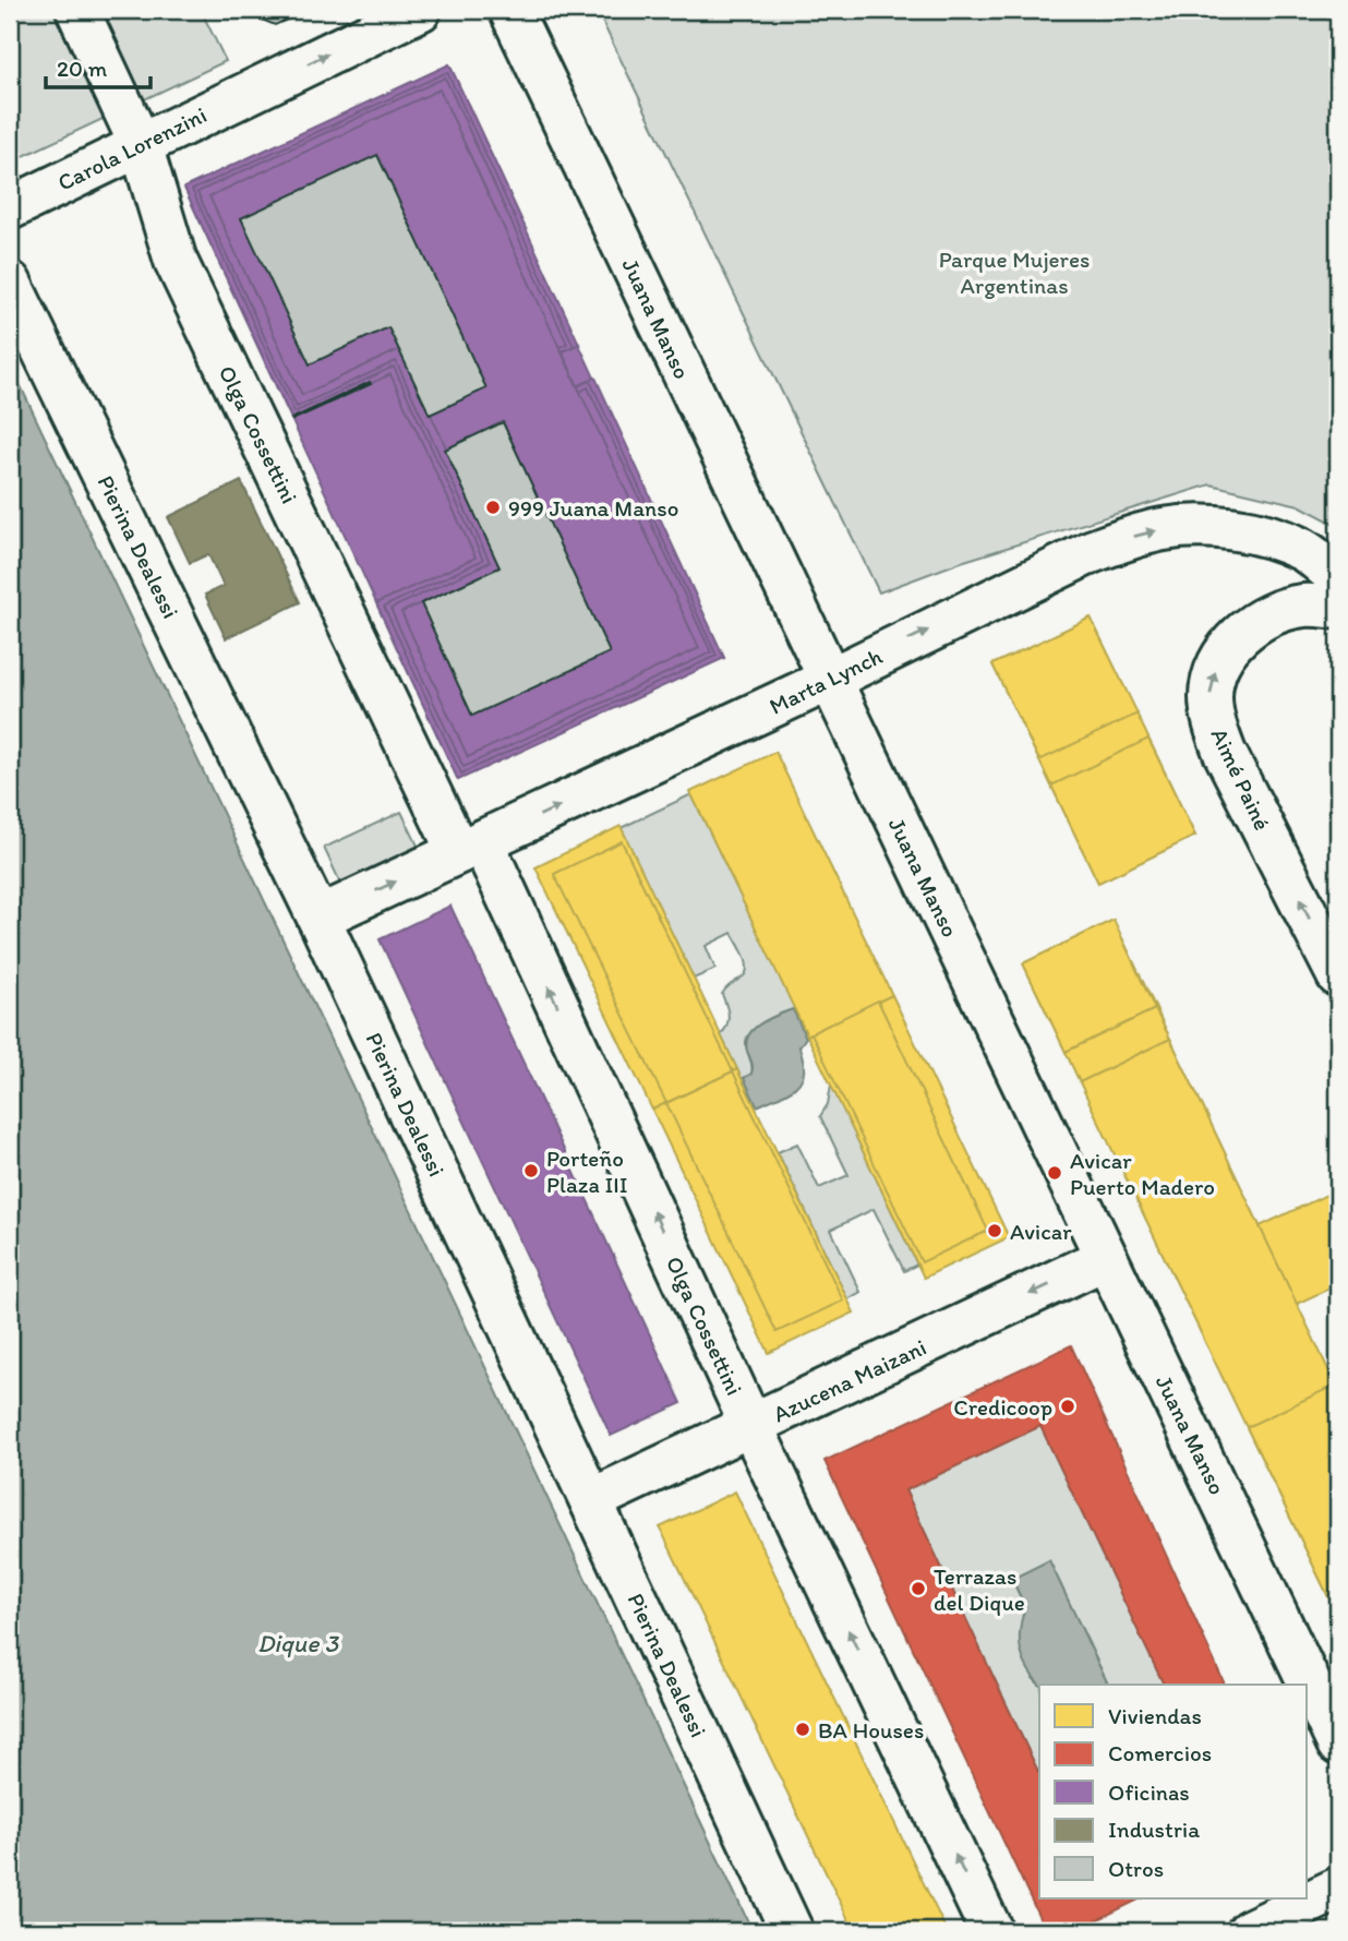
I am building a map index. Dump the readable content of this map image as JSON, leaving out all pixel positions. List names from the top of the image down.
{
  "streets": {
    "street": [
      "Carola Lorenzini",
      "Juana Manso",
      "Olga Cossettini",
      "Pierina Dealessi",
      "Marta Lynch",
      "Aimé Painé",
      "Azucena Maizani"
    ]
  },
  "crossings": [
    ["Carola Lorenzini", "Olga Cossettini"],
    ["Juana Manso", "Marta Lynch"],
    ["Juana Manso", "Azucena Maizani"],
    ["Olga Cossettini", "Marta Lynch"],
    ["Olga Cossettini", "Azucena Maizani"],
    ["Pierina Dealessi", "Marta Lynch"],
    ["Pierina Dealessi", "Azucena Maizani"]
  ],
  "one_way": [
    "Carola Lorenzini",
    "Olga Cossettini",
    "Marta Lynch",
    "Azucena Maizani"
  ],
  "water": ["Dique 3"],
  "parks": ["Parque Mujeres Argentinas"],
  "places": [
    "999 Juana Manso",
    "Porteño Plaza III",
    "Avicar Puerto Madero",
    "Avicar",
    "Credicoop",
    "Terrazas del Dique",
    "BA Houses"
  ],
  "legend": [
    "Viviendas",
    "Comercios",
    "Oficinas",
    "Industria",
    "Otros"
  ],
  "scale_bar": "20 m"
}
